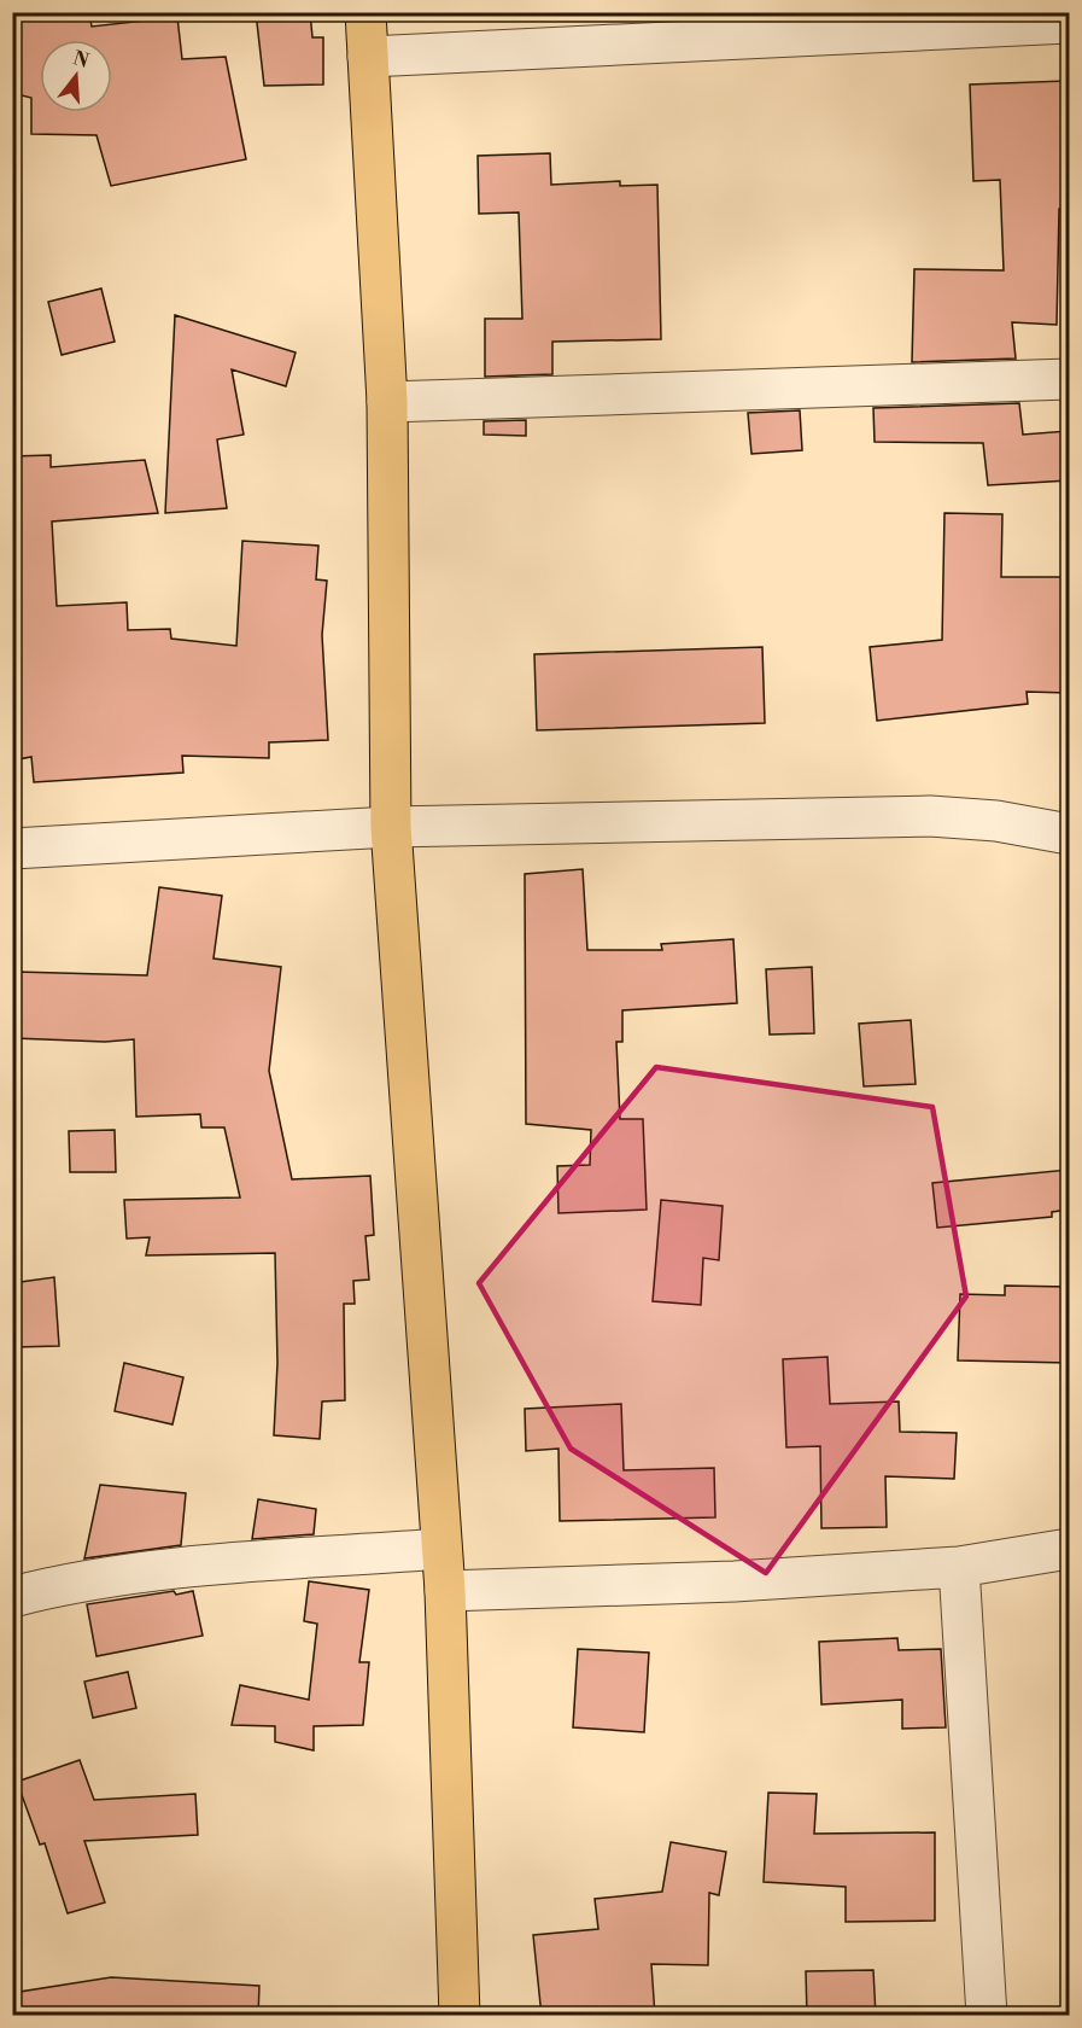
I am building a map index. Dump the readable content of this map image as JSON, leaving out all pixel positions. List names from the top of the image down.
{
  "north": "top"
}
